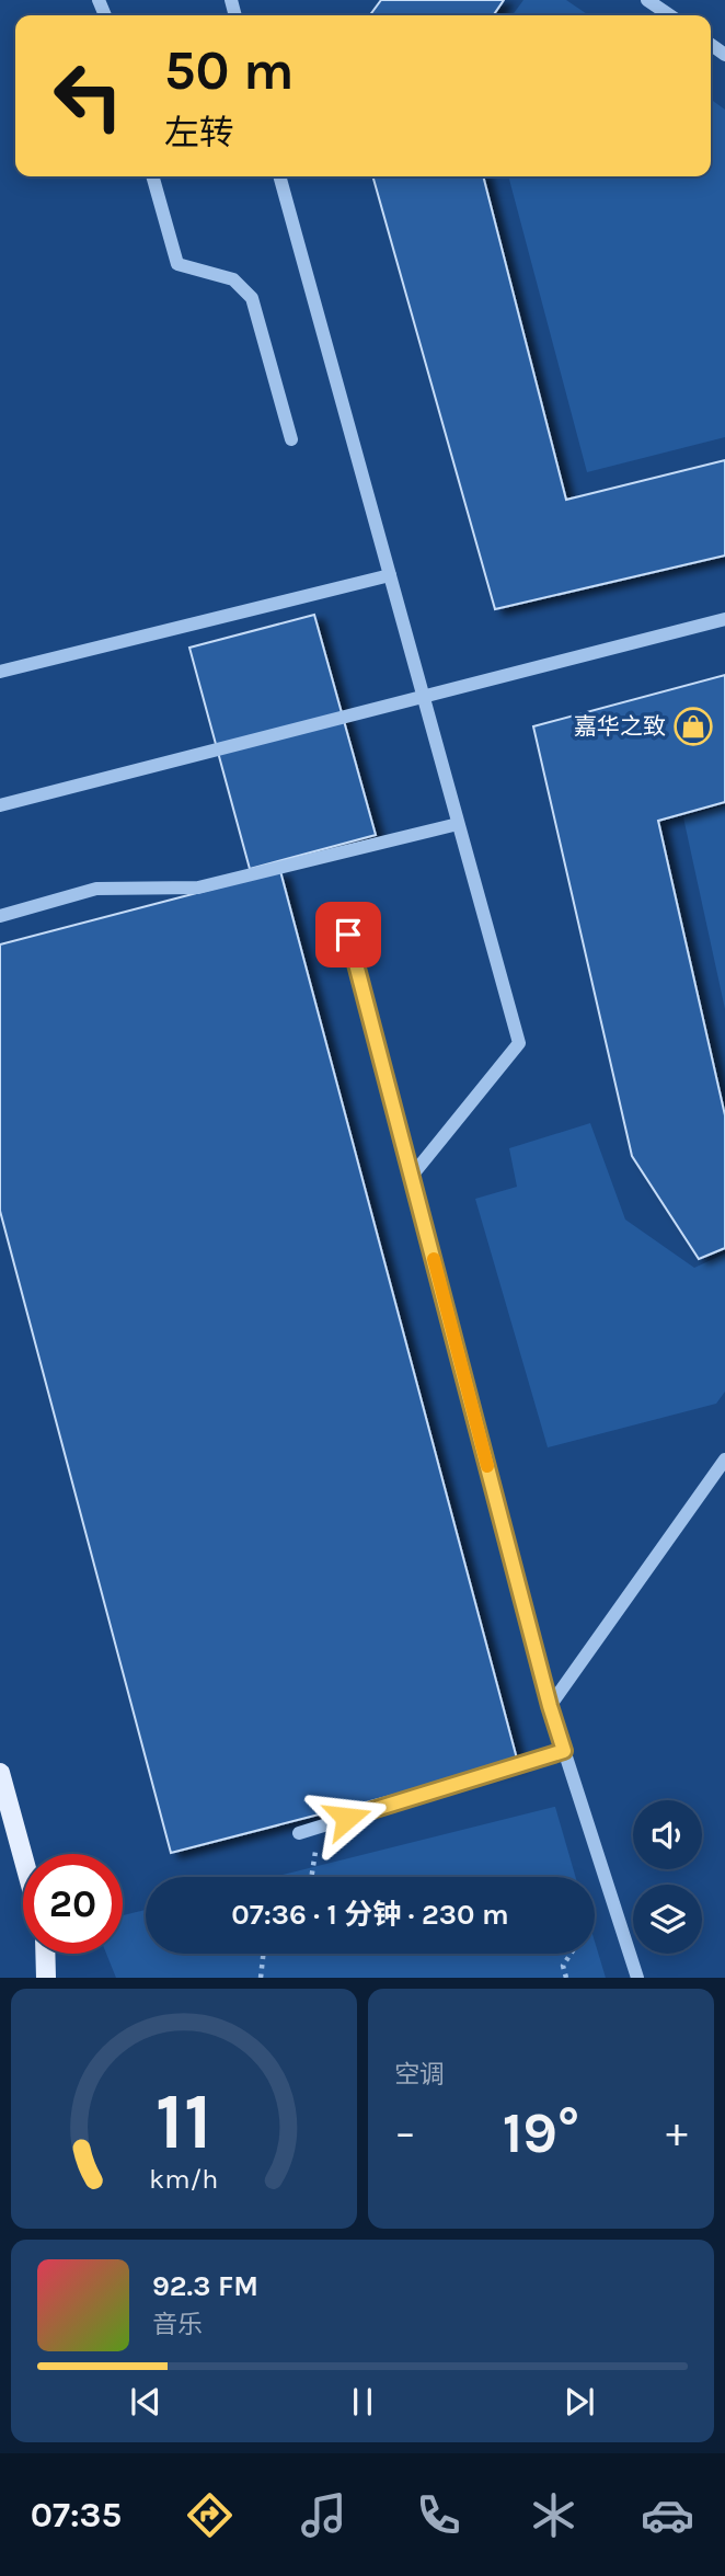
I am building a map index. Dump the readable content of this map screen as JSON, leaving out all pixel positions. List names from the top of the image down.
{
  "places": {
    "shop": ["嘉华之致"]
  },
  "page": {
    "turn": ["50 m", "左转"],
    "limit": "20",
    "trip": "07:36 · 1 分钟 · 230 m",
    "tile": "空调",
    "heat": ["−", "19°", "+"],
    "song": ["92.3 FM", "音乐"],
    "tabs": "07:35",
    "gauge": ["11", "km/h"]
  }
}
